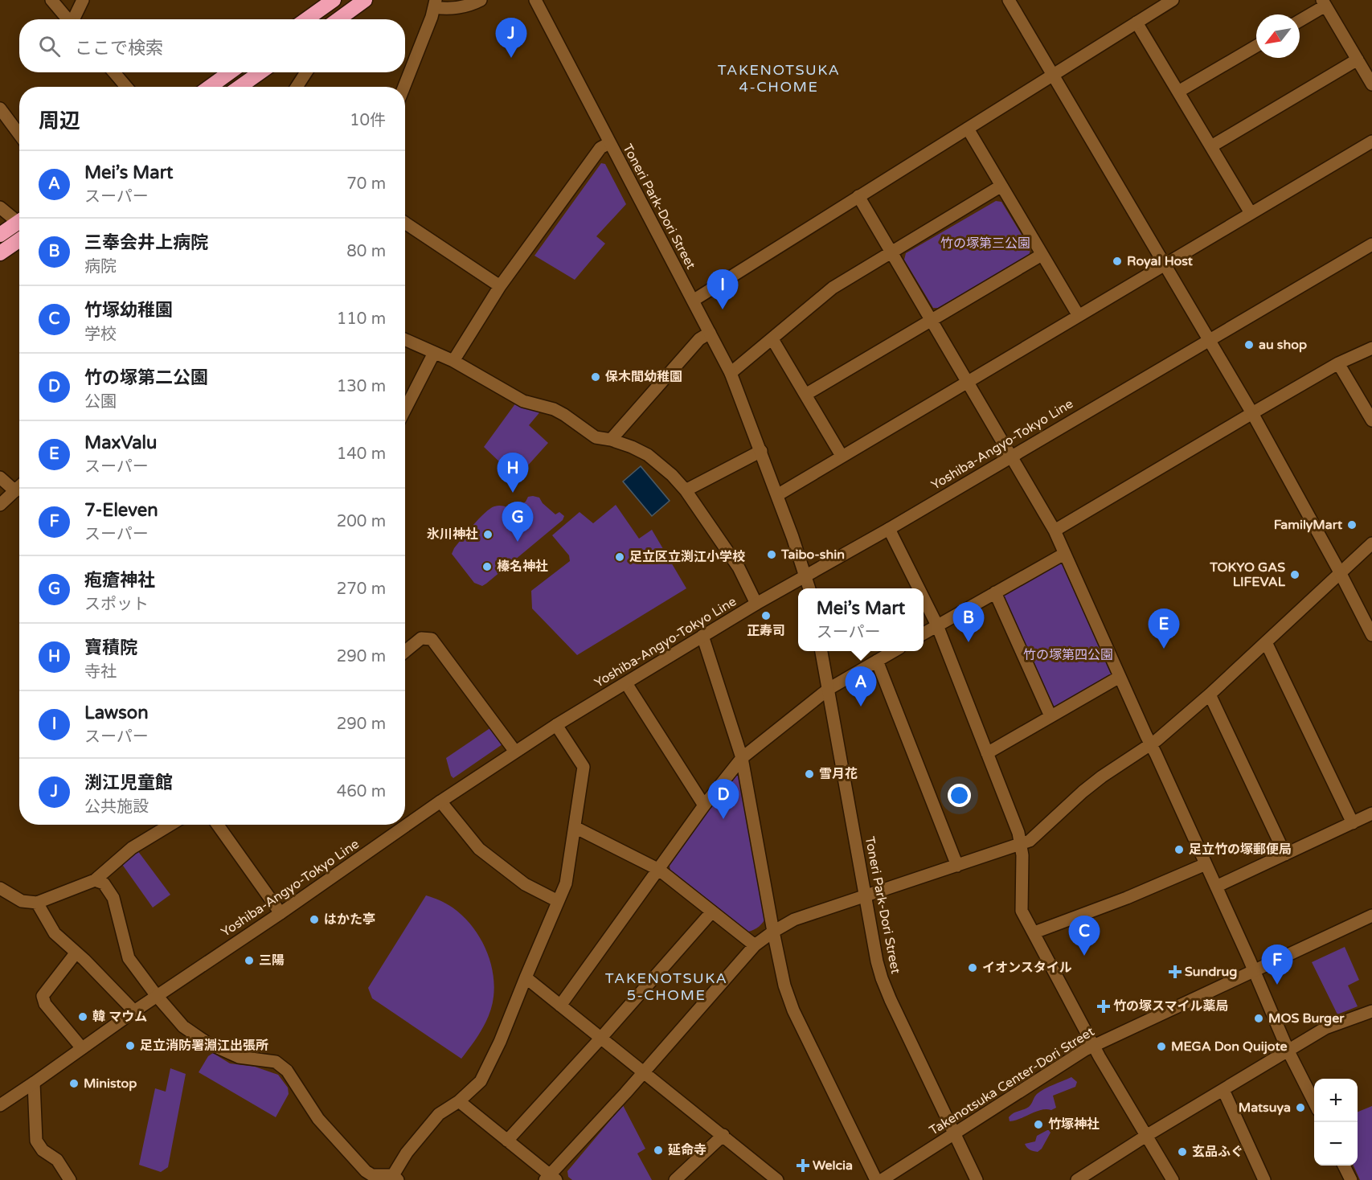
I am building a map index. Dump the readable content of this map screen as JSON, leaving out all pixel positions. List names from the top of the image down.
{
  "streets": {
    "street": ["Toneri Park-Dori Street", "Yoshiba-Angyo-Tokyo Line", "Takenotsuka Center-Dori Street"]
  },
  "crossings": [
    ["Toneri Park-Dori Street", "Yoshiba-Angyo-Tokyo Line"],
    ["Toneri Park-Dori Street", "Takenotsuka Center-Dori Street"]
  ],
  "districts": ["TAKENOTSUKA 4-CHOME", "TAKENOTSUKA 5-CHOME"],
  "parks": ["竹の塚第三公園", "竹の塚第四公園"],
  "places": {
    "other": [
      "Royal Host",
      "au shop",
      "保木間幼稚園",
      "FamilyMart",
      "氷川神社",
      "Taibo-shin",
      "足立区立渕江小学校",
      "榛名神社",
      "TOKYO GAS LIFEVAL",
      "正寿司",
      "雪月花",
      "足立竹の塚郵便局",
      "はかた亭",
      "三陽",
      "イオンスタイル",
      "韓 マウム",
      "MOS Burger",
      "足立消防署淵江出張所",
      "MEGA Don Quijote",
      "Ministop",
      "Matsuya",
      "竹塚神社",
      "延命寺",
      "玄品ふぐ"
    ],
    "health": ["Sundrug", "竹の塚スマイル薬局", "Welcia"]
  },
  "north": "bottom left",
  "page": {
    "pins": [
      "J",
      "I",
      "H",
      "G",
      "B",
      "E",
      "A",
      "D",
      "C",
      "F"
    ],
    "search": "ここで検索",
    "heading": ["周辺", "10件"],
    "list": [
      {
        "mark": "A",
        "name": "Mei’s Mart",
        "note": "スーパー",
        "value": "70 m"
      },
      {
        "mark": "B",
        "name": "三奉会井上病院",
        "note": "病院",
        "value": "80 m"
      },
      {
        "mark": "C",
        "name": "竹塚幼稚園",
        "note": "学校",
        "value": "110 m"
      },
      {
        "mark": "D",
        "name": "竹の塚第二公園",
        "note": "公園",
        "value": "130 m"
      },
      {
        "mark": "E",
        "name": "MaxValu",
        "note": "スーパー",
        "value": "140 m"
      },
      {
        "mark": "F",
        "name": "7-Eleven",
        "note": "スーパー",
        "value": "200 m"
      },
      {
        "mark": "G",
        "name": "疱瘡神社",
        "note": "スポット",
        "value": "270 m"
      },
      {
        "mark": "H",
        "name": "寶積院",
        "note": "寺社",
        "value": "290 m"
      },
      {
        "mark": "I",
        "name": "Lawson",
        "note": "スーパー",
        "value": "290 m"
      },
      {
        "mark": "J",
        "name": "渕江児童館",
        "note": "公共施設",
        "value": "460 m"
      }
    ],
    "popup": ["Mei’s Mart", "スーパー"],
    "map_buttons": ["+", "−"]
  }
}
